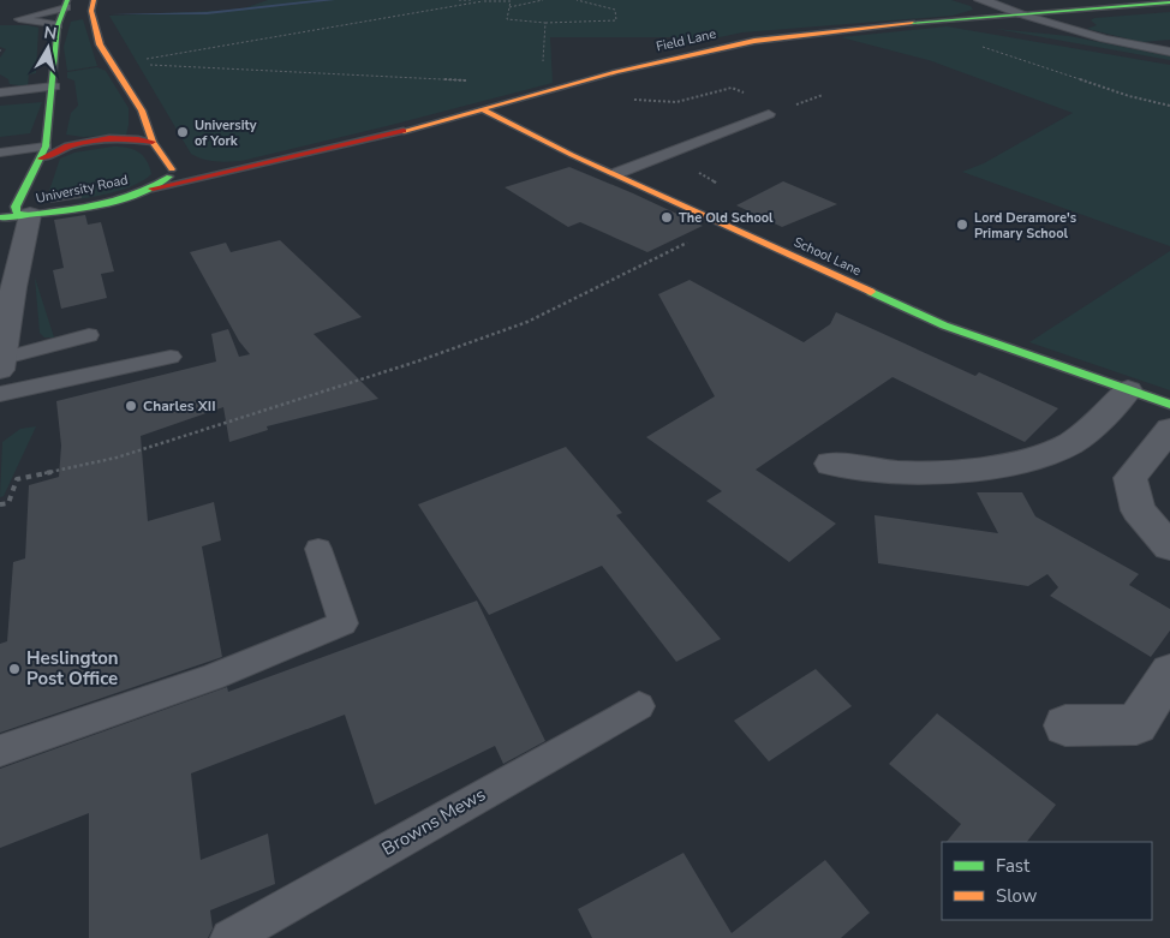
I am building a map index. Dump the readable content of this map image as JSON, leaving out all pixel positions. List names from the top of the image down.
{
  "streets": {
    "street": ["Field Lane", "University Road", "School Lane"],
    "lane": ["Browns Mews"]
  },
  "crossings": [
    ["Field Lane", "University Road"],
    ["Field Lane", "School Lane"]
  ],
  "places": [
    "University of York",
    "The Old School",
    "Lord Deramore's Primary School",
    "Charles XII",
    "Heslington Post Office"
  ],
  "legend": ["Fast", "Slow"],
  "north": "top"
}
